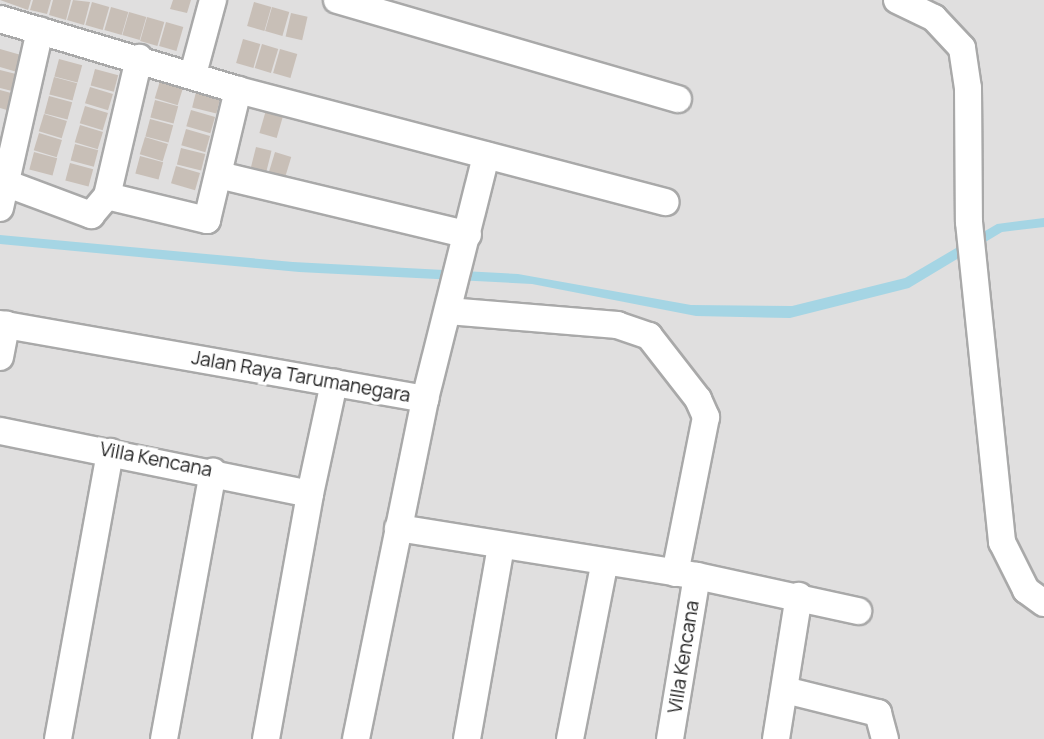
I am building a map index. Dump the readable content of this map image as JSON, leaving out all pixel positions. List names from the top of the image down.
{
  "streets": {
    "street": ["Jalan Raya Tarumanegara", "Villa Kencana"]
  },
  "crossings": [
    ["Jalan Raya Tarumanegara", "Villa Kencana"]
  ]
}
